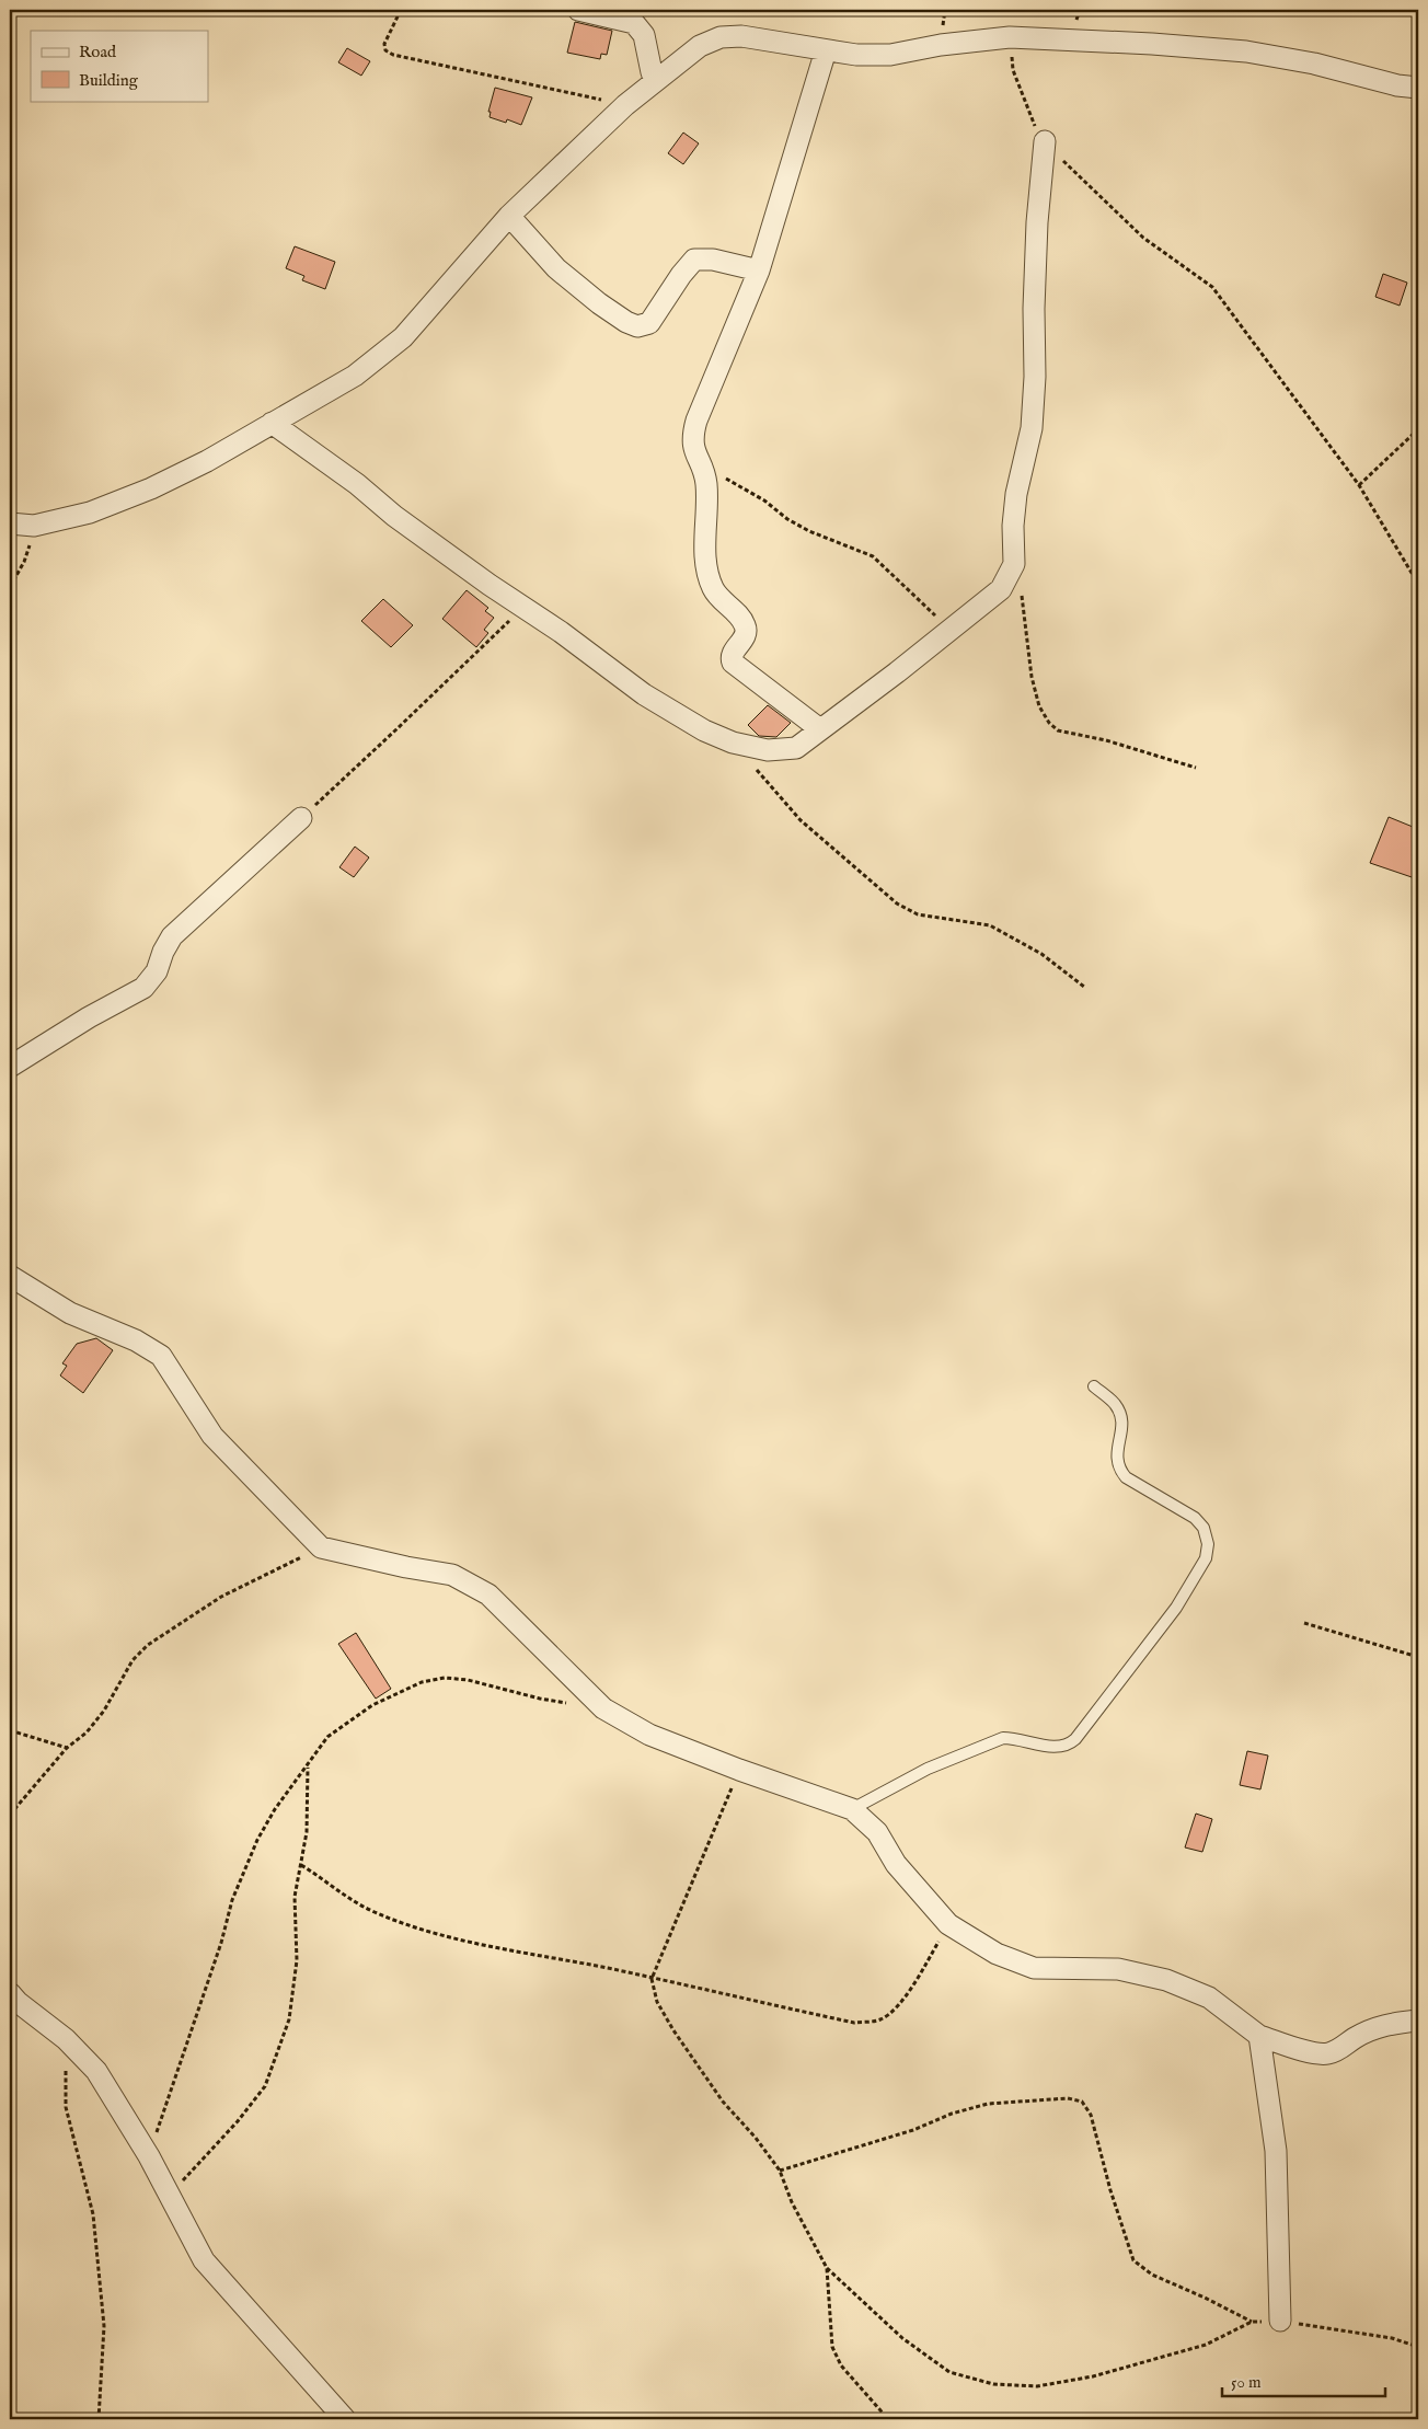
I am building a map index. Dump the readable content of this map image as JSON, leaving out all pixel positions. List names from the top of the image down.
{
  "legend": ["Road", "Building"],
  "scale_bar": "50 m"
}
